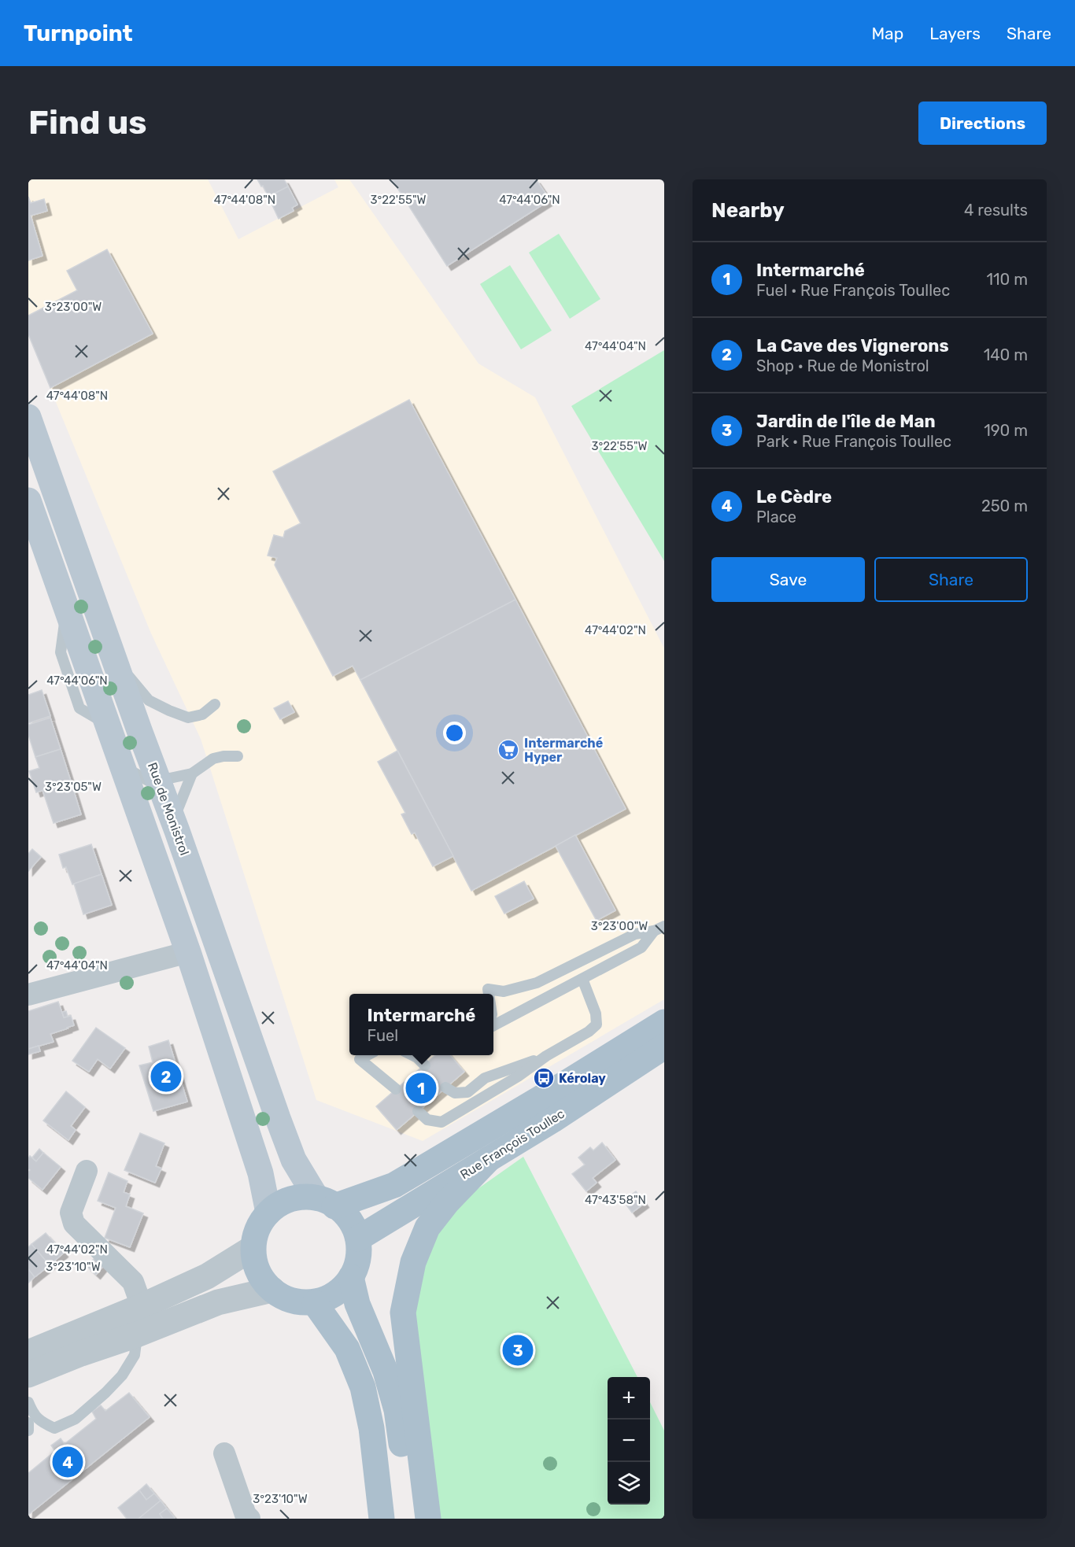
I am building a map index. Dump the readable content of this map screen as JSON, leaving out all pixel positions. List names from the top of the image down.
{
  "streets": {
    "main road": ["Rue de Monistrol", "Rue François Toullec"]
  },
  "crossings": [
    ["Rue de Monistrol", "Rue François Toullec"]
  ],
  "places": {
    "supermarket": ["Intermarché Hyper"],
    "bus stop": ["Kérolay"]
  },
  "page": {
    "header": "Turnpoint",
    "nav": ["Map", "Layers", "Share"],
    "buttons": [
      "Directions",
      ["Save", "Share"]
    ],
    "title": "Find us",
    "heading": ["Nearby", "4 results"],
    "list": [
      {
        "mark": "1",
        "name": "Intermarché",
        "note": "Fuel · Rue François Toullec",
        "value": "110 m"
      },
      {
        "mark": "2",
        "name": "La Cave des Vignerons",
        "note": "Shop · Rue de Monistrol",
        "value": "140 m"
      },
      {
        "mark": "3",
        "name": "Jardin de l'île de Man",
        "note": "Park · Rue François Toullec",
        "value": "190 m"
      },
      {
        "mark": "4",
        "name": "Le Cèdre",
        "note": "Place",
        "value": "250 m"
      }
    ],
    "popup": ["Intermarché", "Fuel"],
    "pins": [
      "2",
      "1",
      "3",
      "4"
    ],
    "map_buttons": ["+", "−"]
  },
  "coordinates": [
    "47°44'08\"N",
    "3°22'55\"W",
    "47°44'06\"N",
    "3°23'00\"W",
    "47°44'04\"N",
    "47°44'02\"N",
    "3°23'05\"W",
    "47°43'58\"N",
    "3°23'10\"W"
  ]
}
